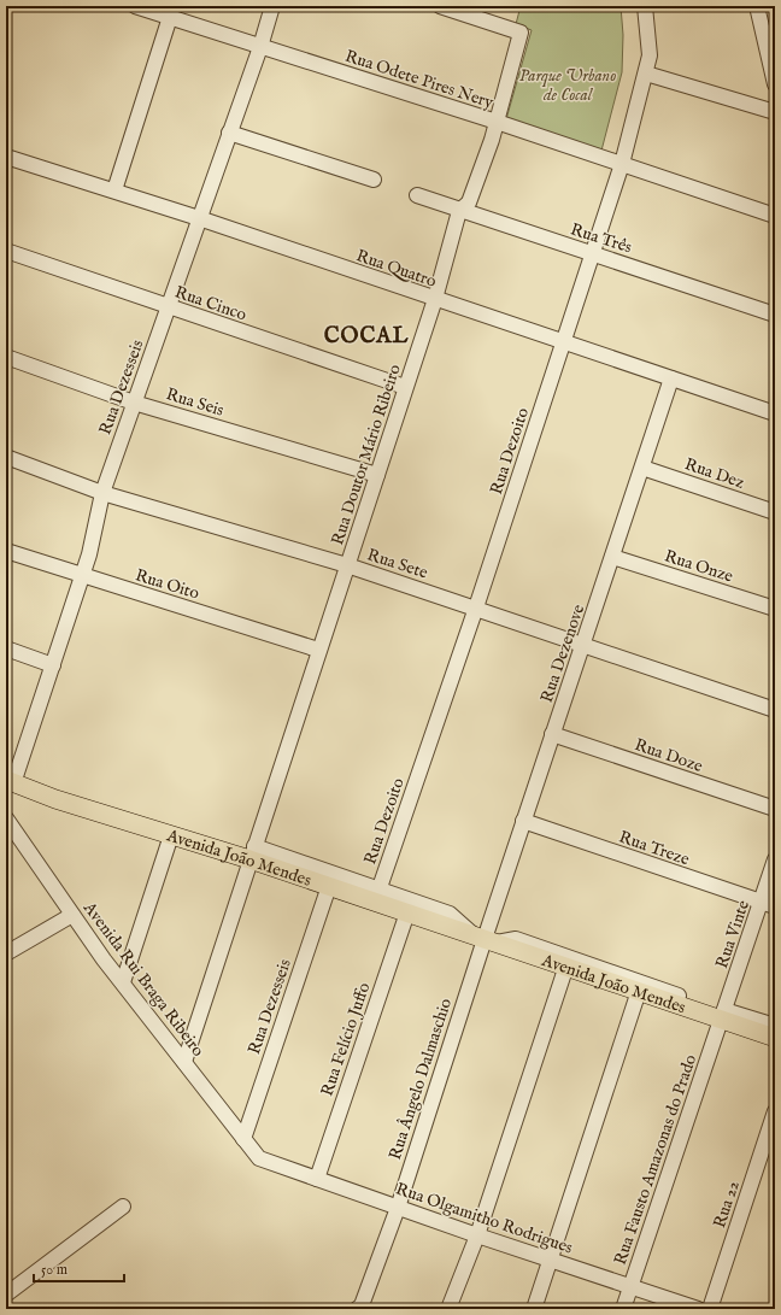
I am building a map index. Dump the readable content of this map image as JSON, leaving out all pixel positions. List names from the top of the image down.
{
  "streets": {
    "main road": ["Avenida João Mendes"],
    "street": [
      "Rua Odete Pires Nery",
      "Rua Três",
      "Rua Quatro",
      "Rua Cinco",
      "Rua Dezesseis",
      "Rua Seis",
      "Rua Dezoito",
      "Rua Doutor Mário Ribeiro",
      "Rua Dez",
      "Rua Sete",
      "Rua Onze",
      "Rua Oito",
      "Rua Dezenove",
      "Rua Doze",
      "Rua Treze",
      "Rua Vinte",
      "Avenida Rui Braga Ribeiro",
      "Rua Felício Juffo",
      "Rua Ângelo Dalmaschio",
      "Rua Fausto Amazonas do Prado",
      "Rua 22",
      "Rua Olgamitho Rodrigues"
    ]
  },
  "crossings": [
    ["Rua Odete Pires Nery", "Rua Dezesseis"],
    ["Rua Odete Pires Nery", "Rua Dezoito"],
    ["Rua Odete Pires Nery", "Rua Doutor Mário Ribeiro"],
    ["Rua Três", "Rua Dezoito"],
    ["Rua Três", "Rua Doutor Mário Ribeiro"],
    ["Rua Quatro", "Rua Dezesseis"],
    ["Rua Quatro", "Rua Dezoito"],
    ["Rua Quatro", "Rua Doutor Mário Ribeiro"],
    ["Rua Quatro", "Rua Dezenove"],
    ["Rua Cinco", "Rua Dezesseis"],
    ["Rua Cinco", "Rua Doutor Mário Ribeiro"],
    ["Rua Dezesseis", "Rua Seis"],
    ["Rua Dezesseis", "Rua Sete"],
    ["Rua Dezesseis", "Rua Oito"],
    ["Rua Dezesseis", "Avenida João Mendes"],
    ["Rua Dezesseis", "Avenida Rui Braga Ribeiro"],
    ["Rua Seis", "Rua Doutor Mário Ribeiro"],
    ["Rua Dezoito", "Rua Sete"],
    ["Rua Dezoito", "Avenida João Mendes"],
    ["Rua Doutor Mário Ribeiro", "Rua Sete"],
    ["Rua Doutor Mário Ribeiro", "Rua Oito"],
    ["Rua Doutor Mário Ribeiro", "Avenida João Mendes"],
    ["Rua Doutor Mário Ribeiro", "Avenida Rui Braga Ribeiro"],
    ["Rua Dez", "Rua Dezenove"],
    ["Rua Sete", "Rua Dezenove"],
    ["Rua Onze", "Rua Dezenove"],
    ["Rua Dezenove", "Rua Doze"],
    ["Rua Dezenove", "Rua Treze"],
    ["Rua Dezenove", "Avenida João Mendes"],
    ["Rua Dezenove", "Rua Ângelo Dalmaschio"],
    ["Rua Treze", "Rua Vinte"],
    ["Avenida João Mendes", "Rua Vinte"],
    ["Avenida João Mendes", "Rua Felício Juffo"],
    ["Avenida João Mendes", "Rua Ângelo Dalmaschio"],
    ["Avenida João Mendes", "Rua Fausto Amazonas do Prado"],
    ["Rua Vinte", "Rua Fausto Amazonas do Prado"],
    ["Avenida Rui Braga Ribeiro", "Rua Olgamitho Rodrigues"],
    ["Rua Felício Juffo", "Rua Olgamitho Rodrigues"],
    ["Rua Ângelo Dalmaschio", "Rua Olgamitho Rodrigues"],
    ["Rua Fausto Amazonas do Prado", "Rua Olgamitho Rodrigues"]
  ],
  "districts": ["COCAL"],
  "parks": ["Parque Urbano de Cocal"],
  "scale_bar": "50 m"
}
